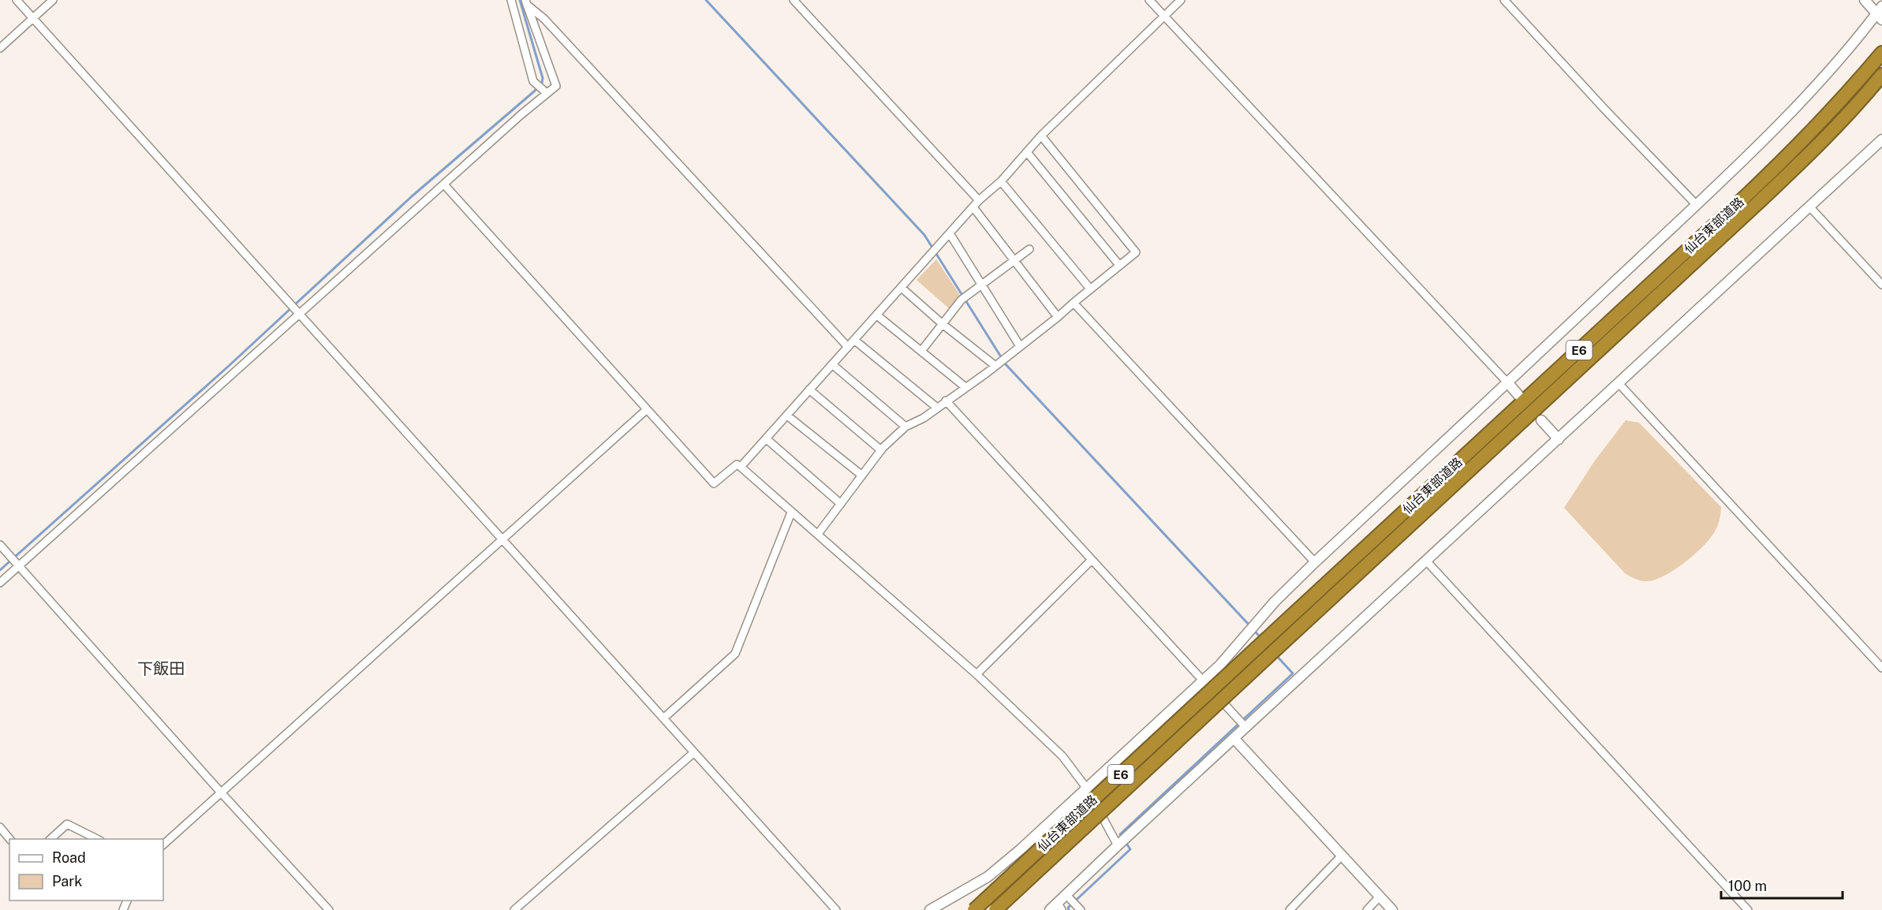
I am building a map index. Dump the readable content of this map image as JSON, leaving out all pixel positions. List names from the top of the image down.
{
  "streets": {
    "highway": ["仙台東部道路", "E6"]
  },
  "districts": ["下飯田"],
  "legend": ["Road", "Park"],
  "scale_bar": "100 m"
}
